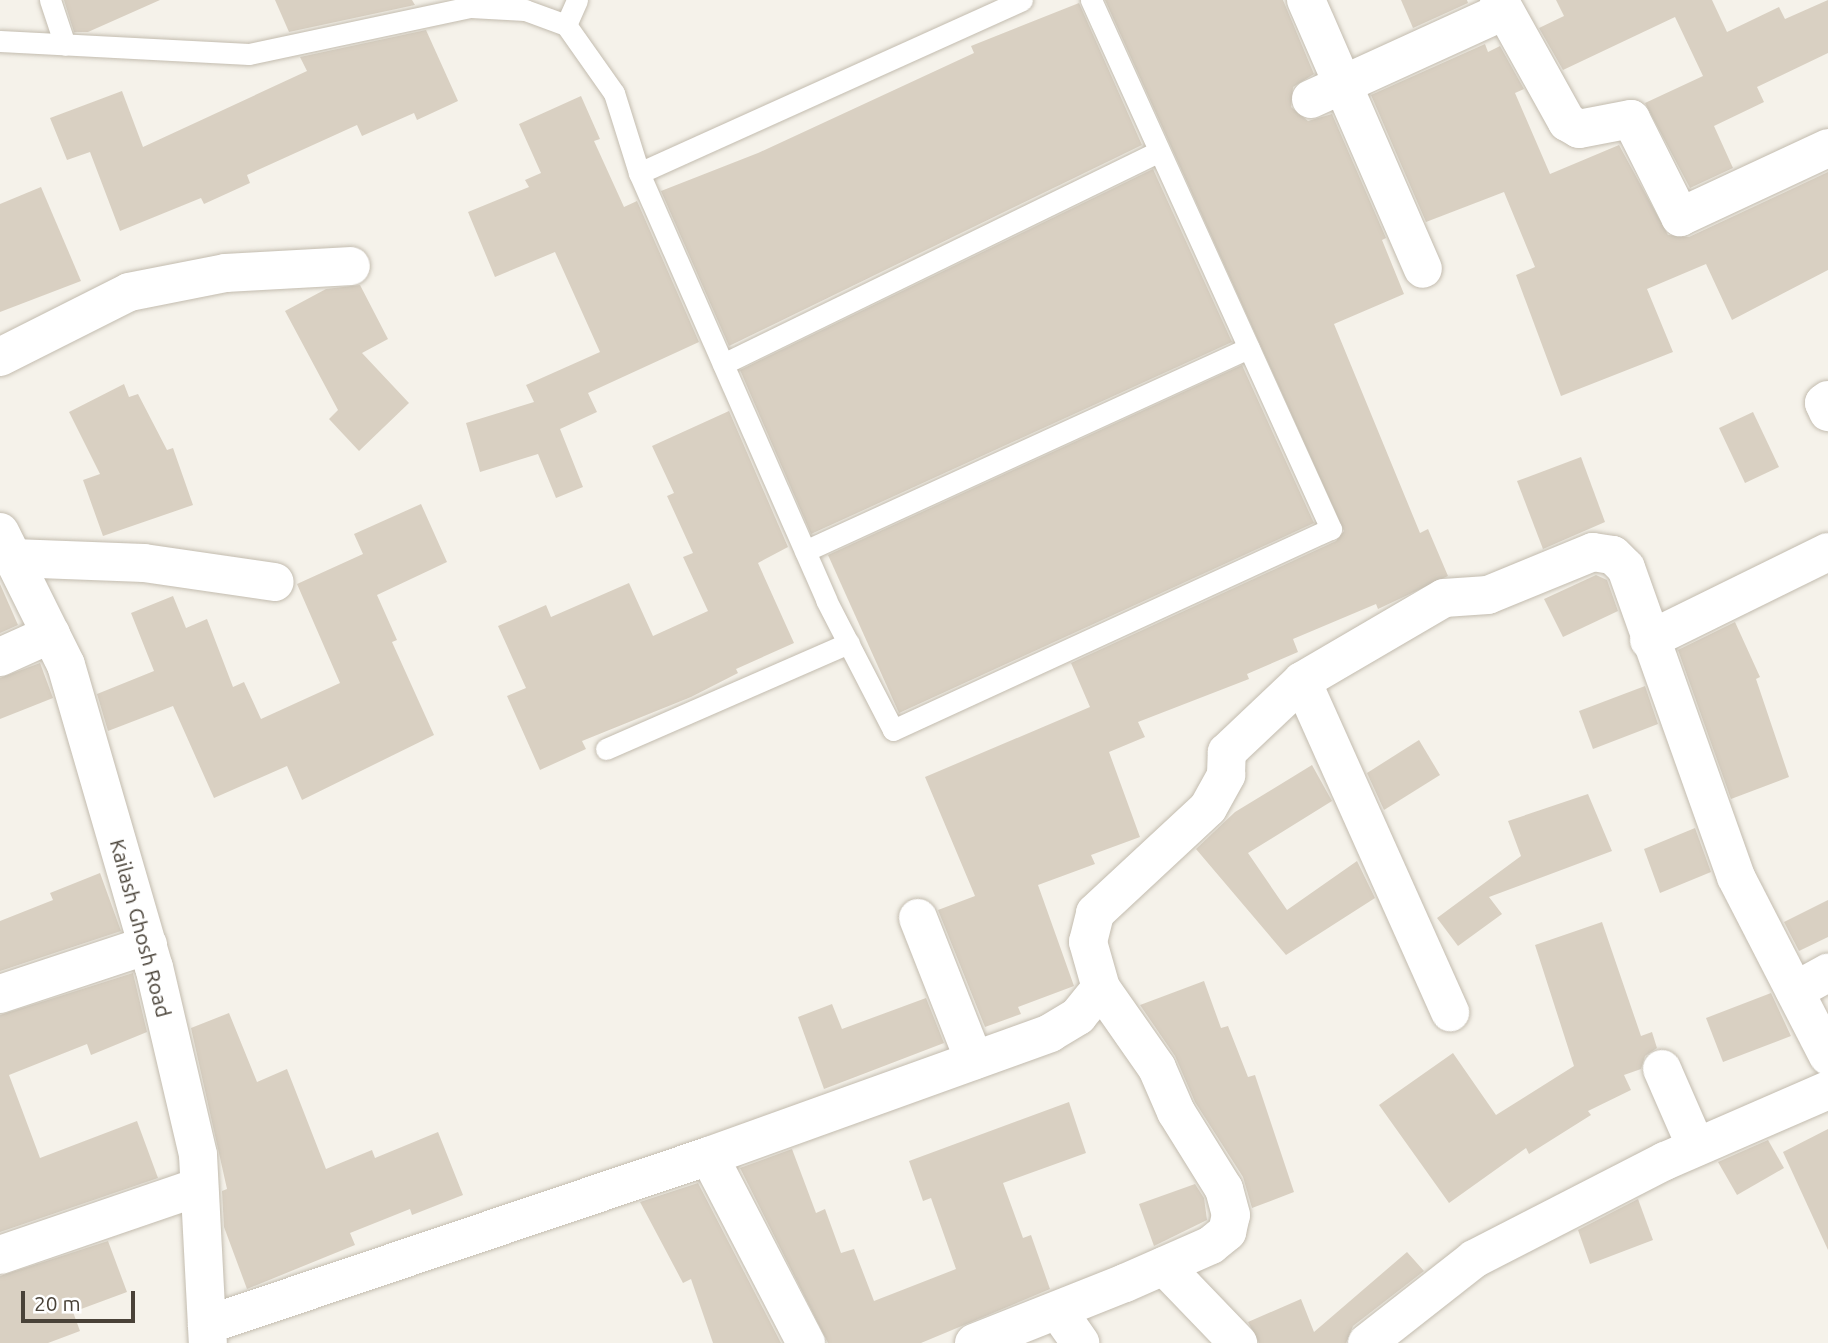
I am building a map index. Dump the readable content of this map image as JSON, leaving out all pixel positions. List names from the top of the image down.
{
  "streets": {
    "street": ["Kailash Ghosh Road"]
  },
  "scale_bar": "20 m"
}
